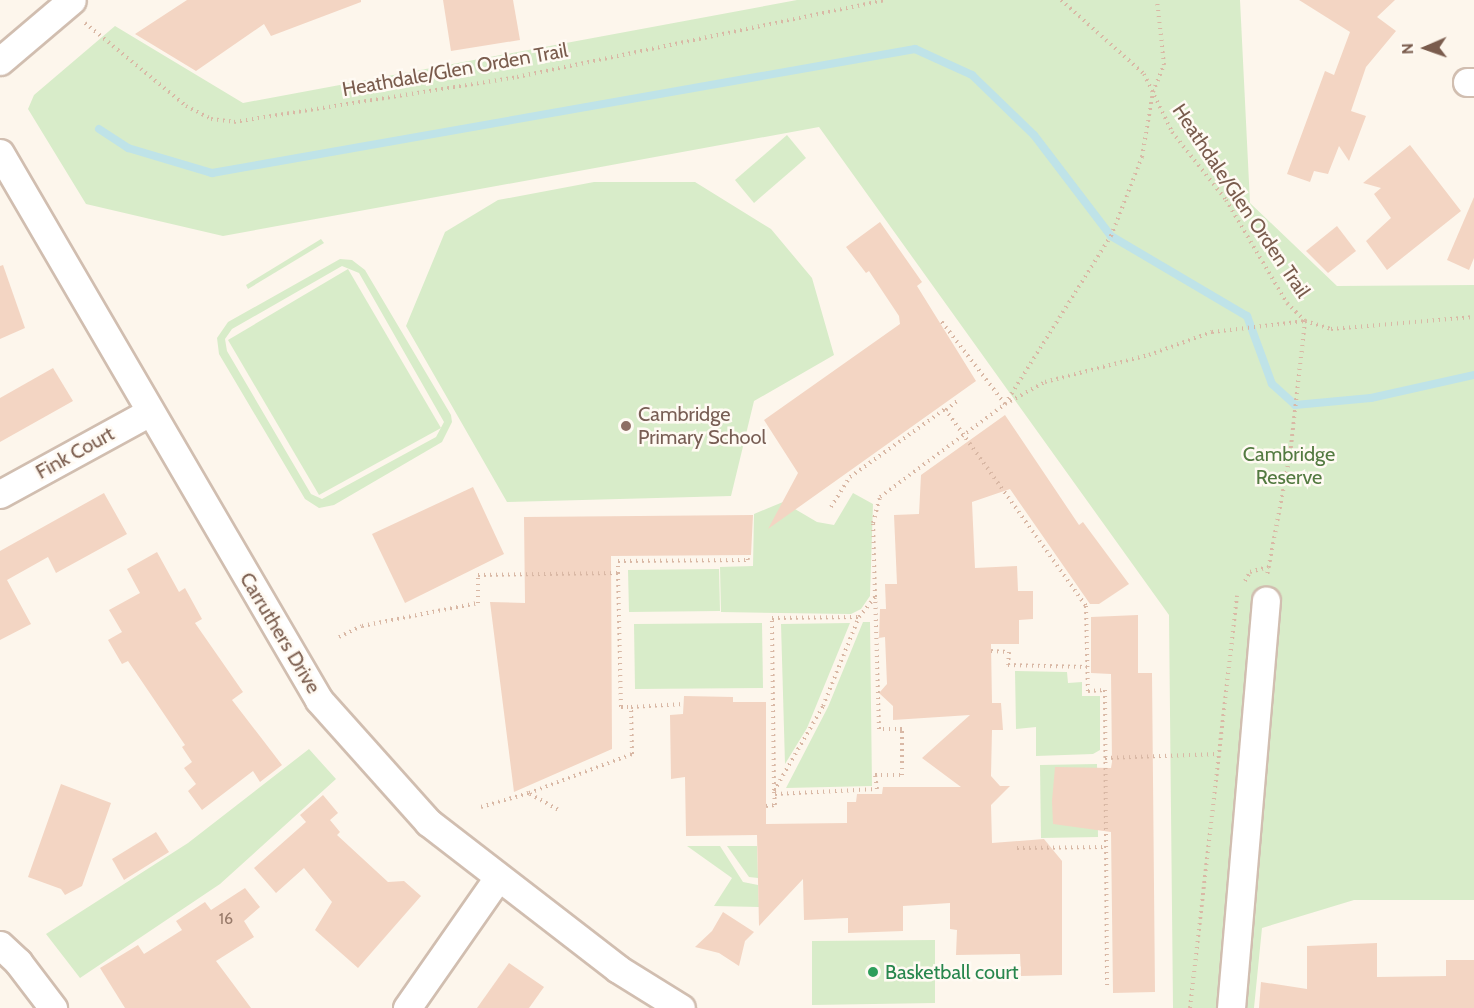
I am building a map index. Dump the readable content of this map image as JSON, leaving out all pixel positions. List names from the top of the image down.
{
  "streets": {
    "street": ["Fink Court", "Carruthers Drive"],
    "path": ["Heathdale/Glen Orden Trail"]
  },
  "crossings": [
    ["Fink Court", "Carruthers Drive"]
  ],
  "parks": ["Cambridge Reserve"],
  "places": ["Cambridge Primary School", "Basketball court"],
  "house_numbers": ["16"],
  "north": "left"
}
